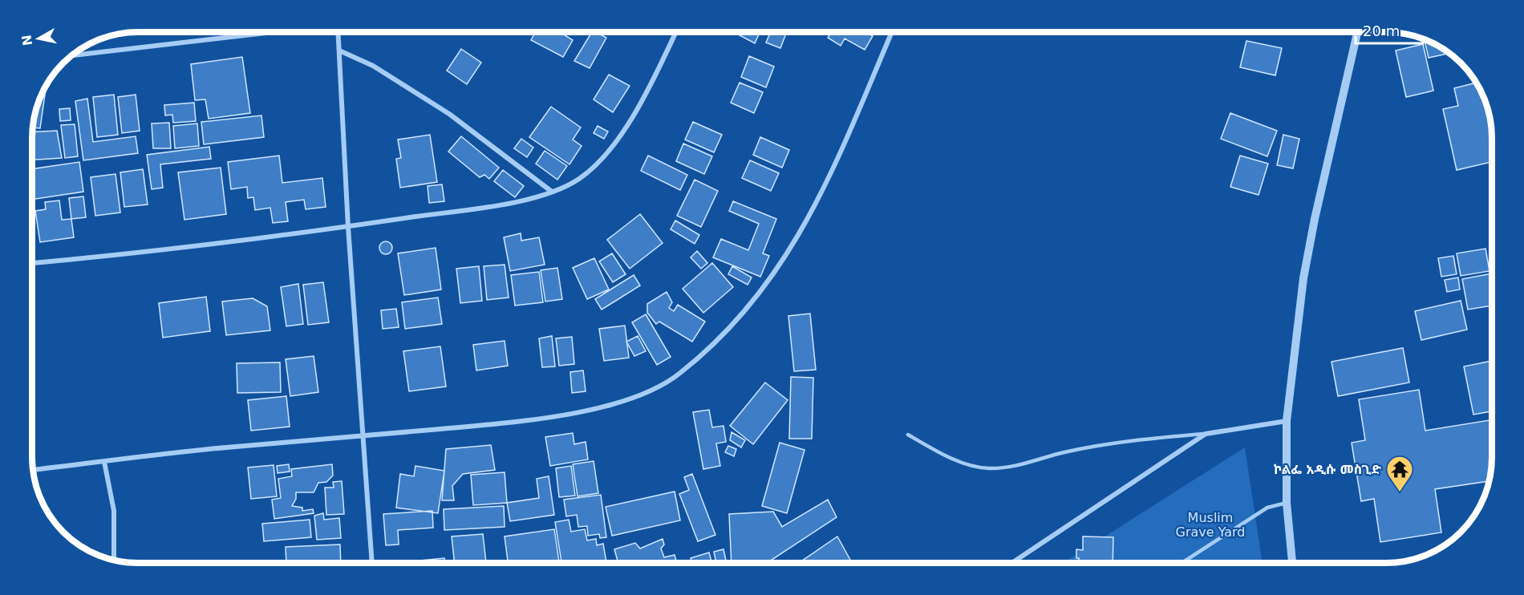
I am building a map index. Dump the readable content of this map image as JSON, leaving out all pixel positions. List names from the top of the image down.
{
  "parks": ["Muslim Grave Yard"],
  "places": {
    "temple": ["ኮልፌ አዲሱ መስጊድ"]
  },
  "scale_bar": "20 m",
  "north": "left"
}
